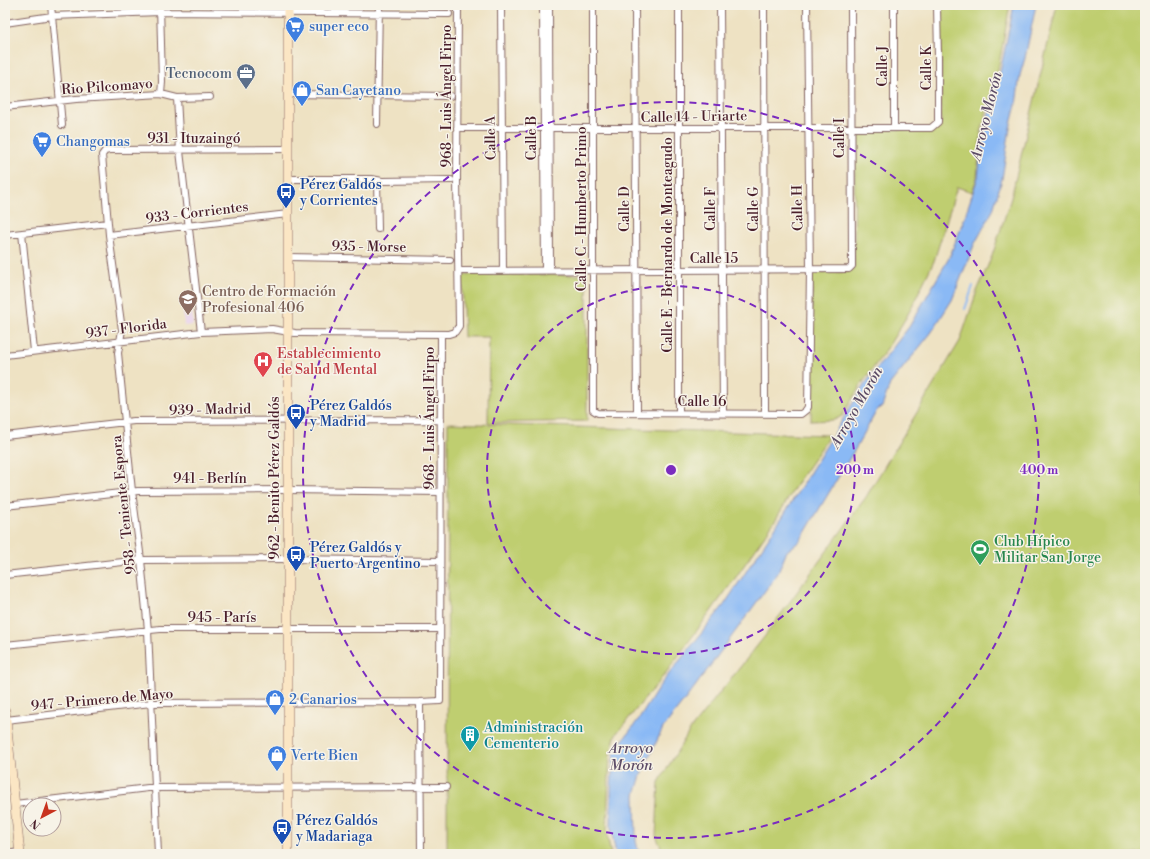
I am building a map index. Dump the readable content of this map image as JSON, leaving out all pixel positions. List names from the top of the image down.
{
  "streets": {
    "main road": ["962 - Benito Pérez Galdós"],
    "street": [
      "Calle J",
      "Calle K",
      "Rio Pilcomayo",
      "968 - Luis Ángel Firpo",
      "Calle 14 - Uriarte",
      "931 - Ituzaingó",
      "Calle A",
      "Calle B",
      "Calle I",
      "Calle H",
      "Calle C - Humberto Primo",
      "Calle D",
      "Calle F",
      "Calle G",
      "933 - Corrientes",
      "Calle E - Bernardo de Monteagudo",
      "935 - Morse",
      "Calle 15",
      "937 - Florida",
      "Calle 16",
      "939 - Madrid",
      "941 - Berlín",
      "958 - Teniente Espora",
      "945 - París",
      "947 - Primero de Mayo"
    ]
  },
  "crossings": [
    ["Calle J", "Calle 14 - Uriarte"],
    ["Calle K", "Calle 14 - Uriarte"],
    ["968 - Luis Ángel Firpo", "Calle 14 - Uriarte"],
    ["968 - Luis Ángel Firpo", "Calle 15"],
    ["968 - Luis Ángel Firpo", "937 - Florida"],
    ["968 - Luis Ángel Firpo", "939 - Madrid"],
    ["968 - Luis Ángel Firpo", "941 - Berlín"],
    ["968 - Luis Ángel Firpo", "945 - París"],
    ["968 - Luis Ángel Firpo", "947 - Primero de Mayo"],
    ["Calle 14 - Uriarte", "Calle A"],
    ["Calle 14 - Uriarte", "Calle B"],
    ["Calle 14 - Uriarte", "Calle I"],
    ["Calle 14 - Uriarte", "Calle H"],
    ["Calle 14 - Uriarte", "Calle C - Humberto Primo"],
    ["Calle 14 - Uriarte", "Calle D"],
    ["Calle 14 - Uriarte", "Calle F"],
    ["Calle 14 - Uriarte", "Calle G"],
    ["Calle 14 - Uriarte", "Calle E - Bernardo de Monteagudo"],
    ["931 - Ituzaingó", "962 - Benito Pérez Galdós"],
    ["931 - Ituzaingó", "958 - Teniente Espora"],
    ["Calle A", "Calle 15"],
    ["Calle B", "Calle 15"],
    ["Calle I", "Calle 15"],
    ["Calle H", "Calle 15"],
    ["Calle H", "Calle 16"],
    ["Calle C - Humberto Primo", "Calle 15"],
    ["Calle C - Humberto Primo", "Calle 16"],
    ["Calle D", "Calle 15"],
    ["Calle D", "Calle 16"],
    ["Calle F", "Calle 15"],
    ["Calle F", "Calle 16"],
    ["Calle G", "Calle 15"],
    ["Calle G", "Calle 16"],
    ["933 - Corrientes", "962 - Benito Pérez Galdós"],
    ["933 - Corrientes", "958 - Teniente Espora"],
    ["Calle E - Bernardo de Monteagudo", "Calle 15"],
    ["Calle E - Bernardo de Monteagudo", "Calle 16"],
    ["935 - Morse", "962 - Benito Pérez Galdós"],
    ["937 - Florida", "962 - Benito Pérez Galdós"],
    ["937 - Florida", "958 - Teniente Espora"],
    ["939 - Madrid", "962 - Benito Pérez Galdós"],
    ["939 - Madrid", "958 - Teniente Espora"],
    ["941 - Berlín", "962 - Benito Pérez Galdós"],
    ["941 - Berlín", "958 - Teniente Espora"],
    ["962 - Benito Pérez Galdós", "945 - París"],
    ["962 - Benito Pérez Galdós", "947 - Primero de Mayo"],
    ["958 - Teniente Espora", "945 - París"],
    ["958 - Teniente Espora", "947 - Primero de Mayo"]
  ],
  "water": ["Arroyo Morón"],
  "places": {
    "supermarket": ["super eco", "Changomas"],
    "office": ["Tecnocom"],
    "shop": ["San Cayetano", "2 Canarios", "Verte Bien"],
    "bus stop": [
      "Pérez Galdós y Corrientes",
      "Pérez Galdós y Madrid",
      "Pérez Galdós y Puerto Argentino",
      "Pérez Galdós y Madariaga"
    ],
    "school or university": ["Centro de Formación Profesional 406"],
    "hospital": ["Establecimiento de Salud Mental"],
    "sports": ["Club Hípico Militar San Jorge"],
    "building": ["Administración Cementerio"]
  },
  "north": "bottom left",
  "rings": ["200 m", "400 m"]
}
